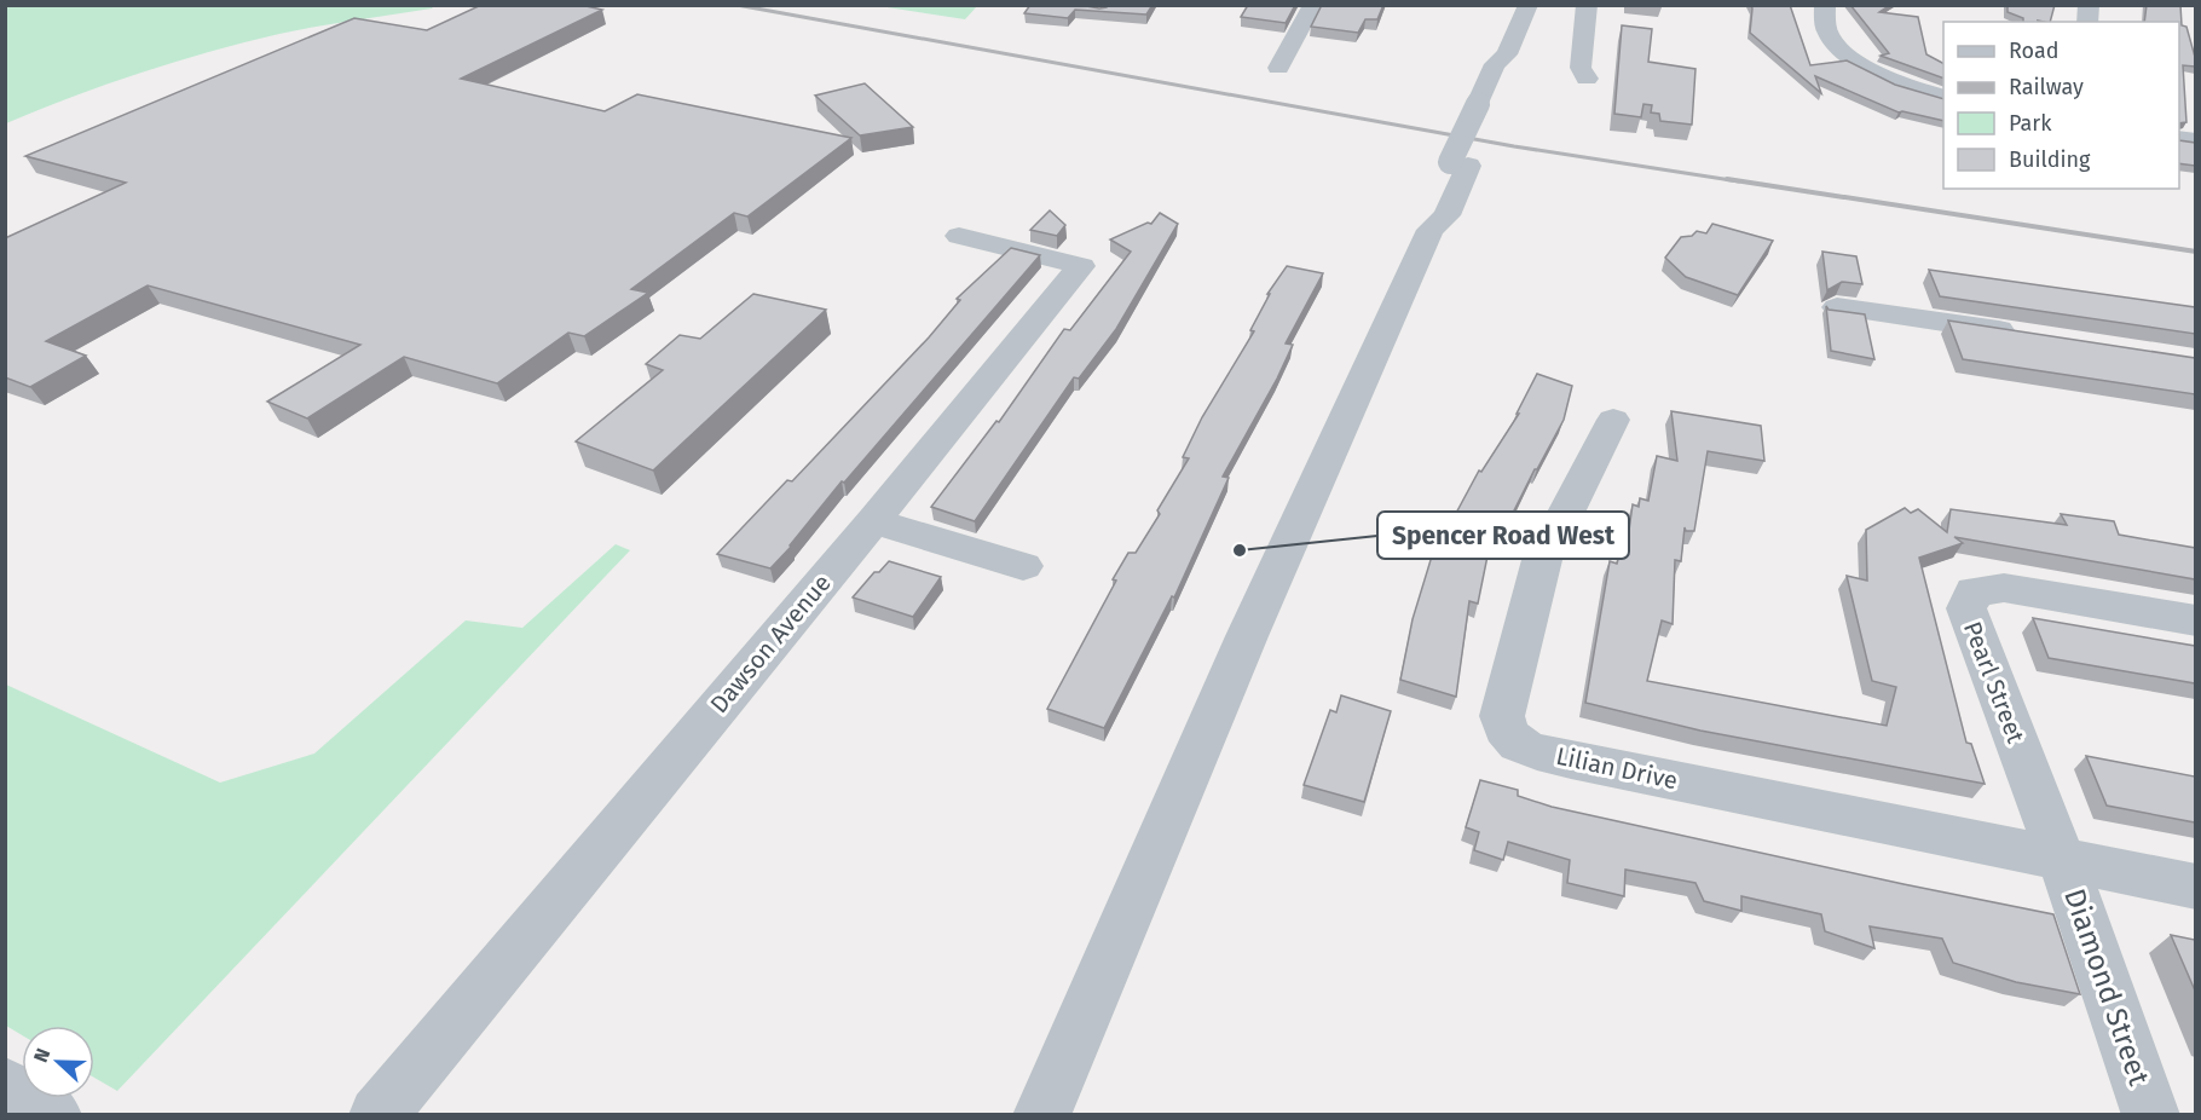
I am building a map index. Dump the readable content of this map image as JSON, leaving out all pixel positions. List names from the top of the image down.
{
  "streets": {
    "street": [
      "Dawson Avenue",
      "Pearl Street",
      "Lilian Drive",
      "Diamond Street"
    ]
  },
  "crossings": [
    ["Pearl Street", "Lilian Drive"],
    ["Pearl Street", "Diamond Street"],
    ["Lilian Drive", "Diamond Street"]
  ],
  "places": ["Spencer Road West"],
  "legend": [
    "Road",
    "Railway",
    "Park",
    "Building"
  ],
  "north": "left"
}
